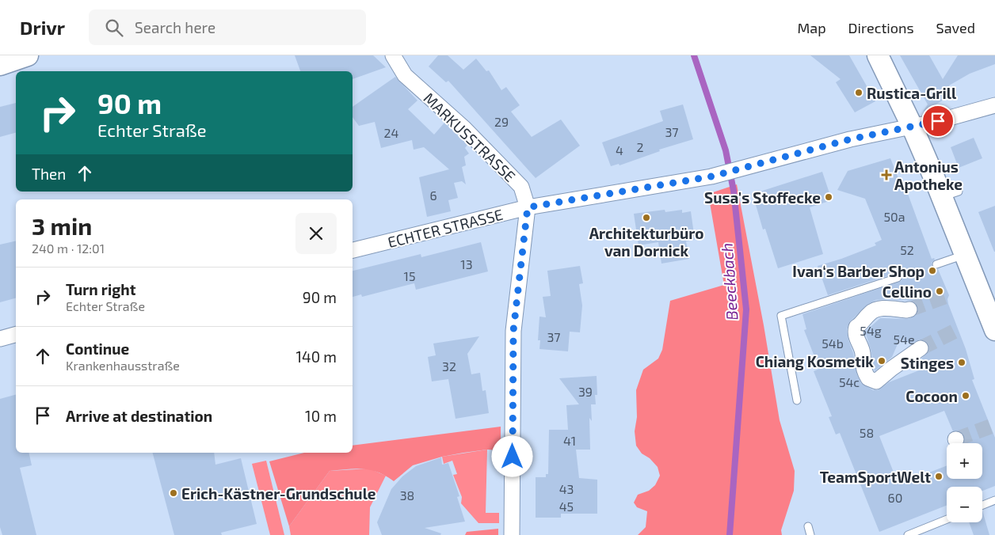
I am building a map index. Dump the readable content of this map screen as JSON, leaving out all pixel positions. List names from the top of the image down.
{
  "streets": {
    "street": ["MARKUSSTRASSE", "ECHTER STRASSE"]
  },
  "crossings": [
    ["MARKUSSTRASSE", "ECHTER STRASSE"]
  ],
  "water": ["Beeckbach"],
  "places": {
    "other": [
      "Rustica-Grill",
      "Susa's Stoffecke",
      "Architekturbüro van Dornick",
      "Ivan‘s Barber Shop",
      "Cellino",
      "Chiang Kosmetik",
      "Stinges",
      "Cocoon",
      "TeamSportWelt",
      "Erich-Kästner-Grundschule"
    ],
    "health": ["Antonius Apotheke"]
  },
  "house_numbers": [
    "29",
    "37",
    "24",
    "2",
    "4",
    "6",
    "50a",
    "52",
    "13",
    "15",
    "54g",
    "37",
    "54e",
    "54b",
    "32",
    "54c",
    "39",
    "58",
    "41",
    "43",
    "38",
    "60",
    "45"
  ],
  "page": {
    "header": "Drivr",
    "search": "Search here",
    "nav": ["Map", "Directions", "Saved"],
    "turn": ["90 m", "Echter Straße"],
    "then": "Then",
    "heading": ["3 min", "240 m · 12:01"],
    "list": [
      {
        "name": "Turn right",
        "note": "Echter Straße",
        "value": "90 m"
      },
      {
        "name": "Continue",
        "note": "Krankenhausstraße",
        "value": "140 m"
      },
      {
        "name": "Arrive at destination",
        "value": "10 m"
      }
    ],
    "map_buttons": ["+", "−"]
  }
}
